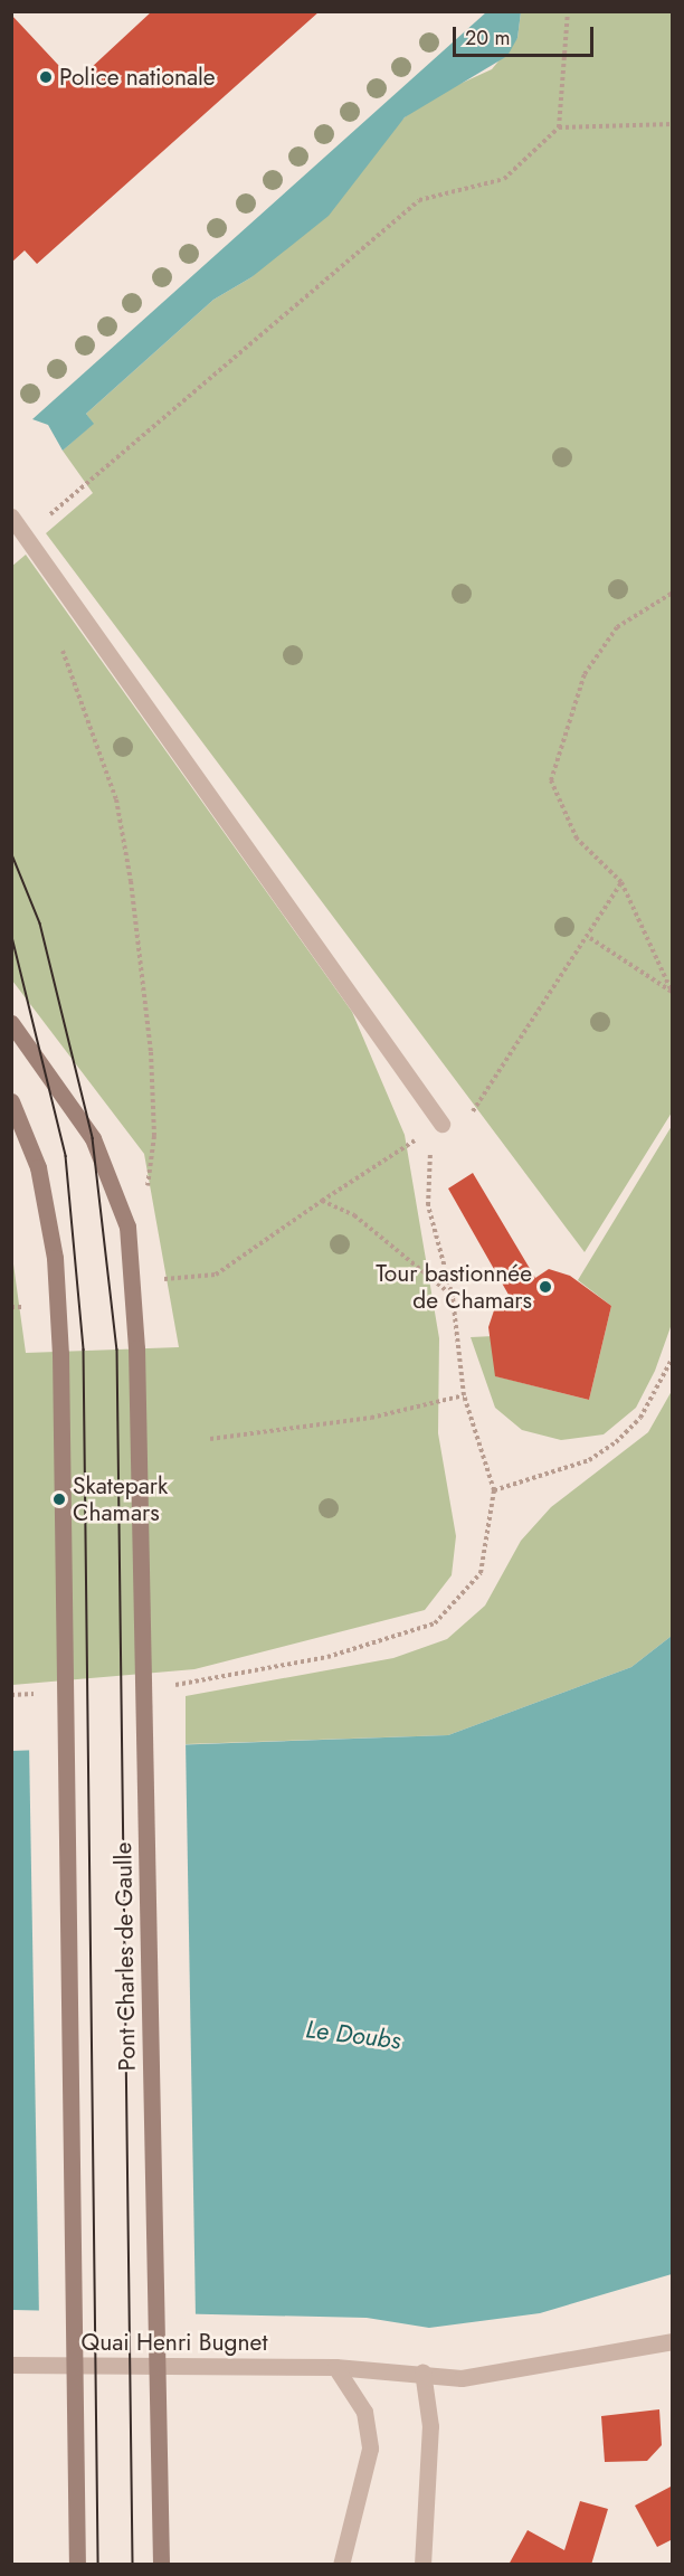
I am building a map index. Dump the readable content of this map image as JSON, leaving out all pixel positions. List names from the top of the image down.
{
  "streets": {
    "main road": ["Pont Charles de Gaulle"],
    "street": ["Quai Henri Bugnet"]
  },
  "water": ["Le Doubs"],
  "places": ["Police nationale", "Tour bastionnée de Chamars", "Skatepark Chamars"],
  "scale_bar": "20 m"
}
